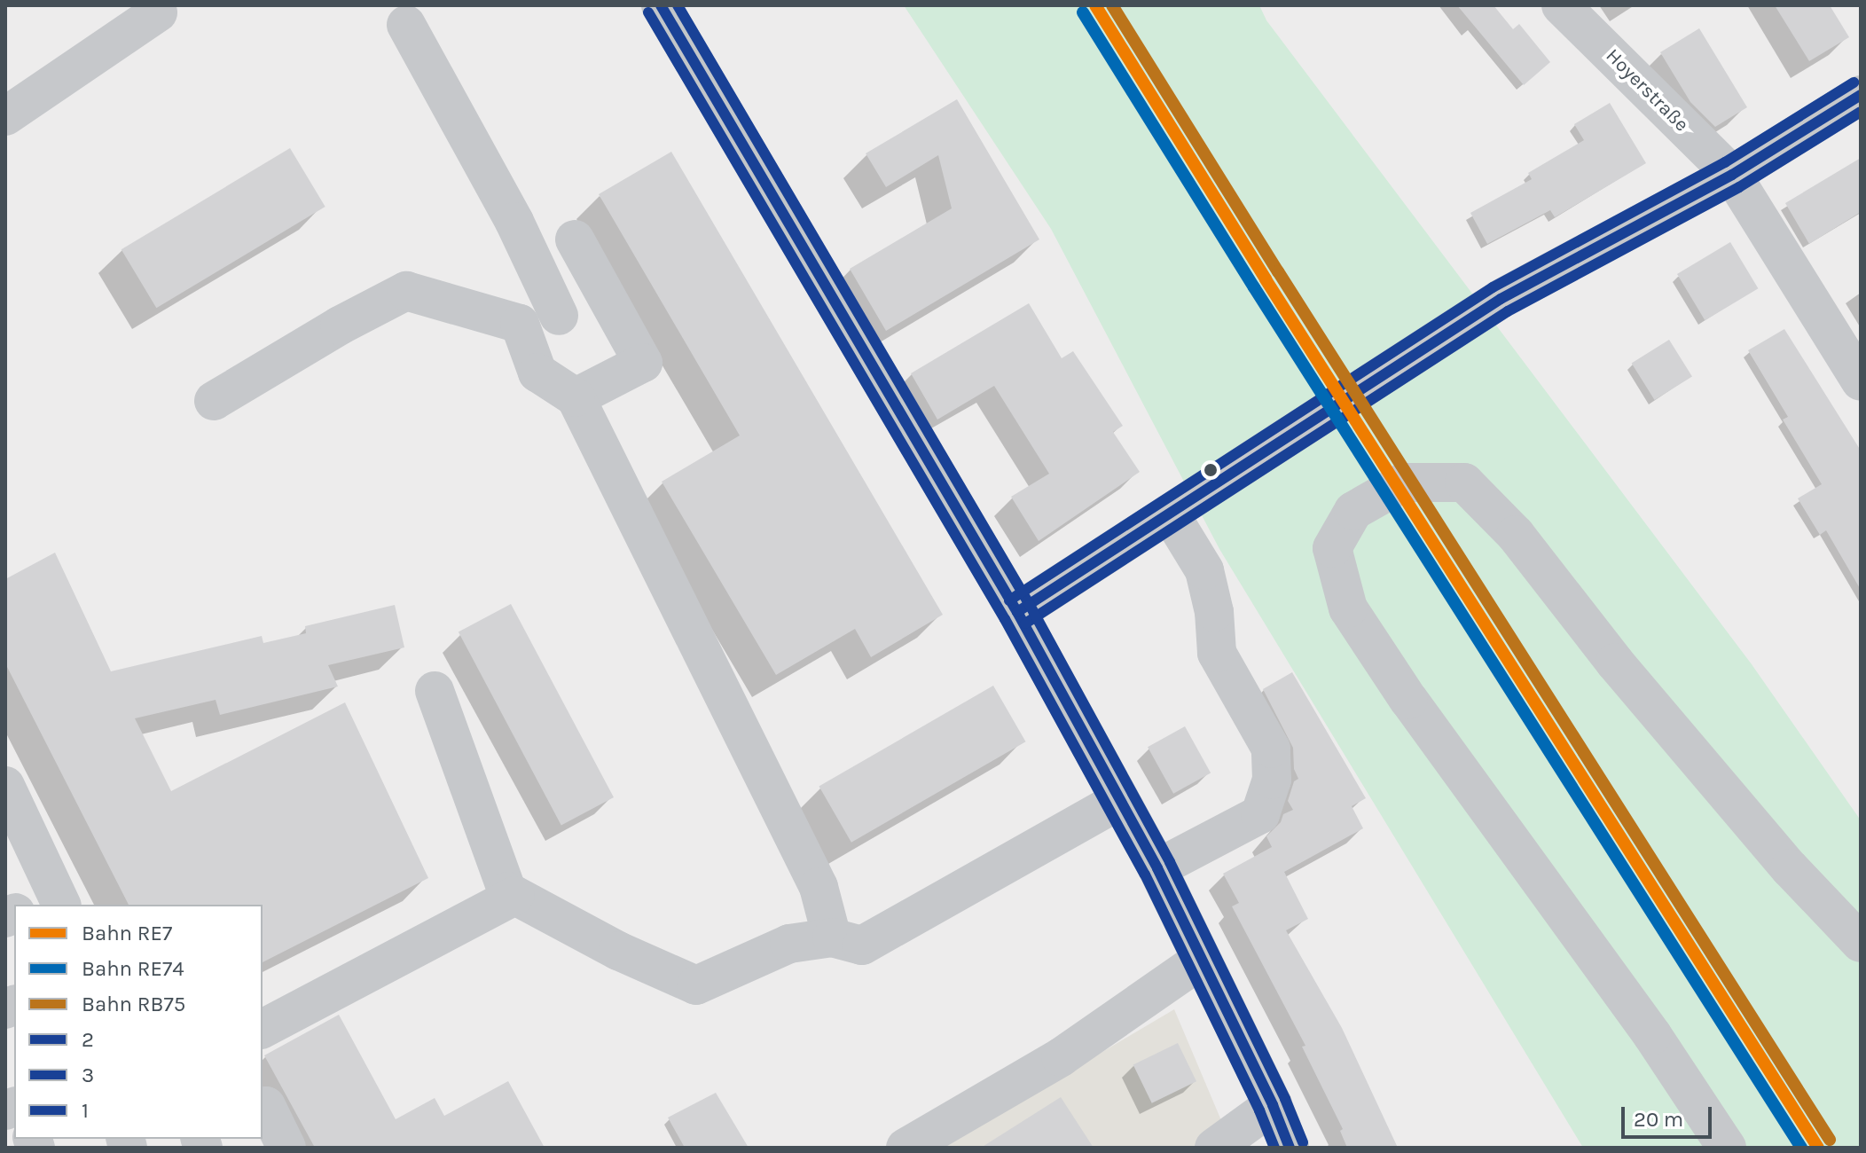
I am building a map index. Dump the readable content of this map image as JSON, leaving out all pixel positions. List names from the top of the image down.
{
  "streets": {
    "street": ["Hoyerstraße"]
  },
  "lines": [
    "rail line RE7",
    "rail line RB75",
    "transit line 2",
    "transit line 1",
    "rail line RE74",
    "transit line 3"
  ],
  "legend": [
    "Bahn RE7",
    "Bahn RE74",
    "Bahn RB75",
    "2",
    "3",
    "1"
  ],
  "scale_bar": "20 m"
}
